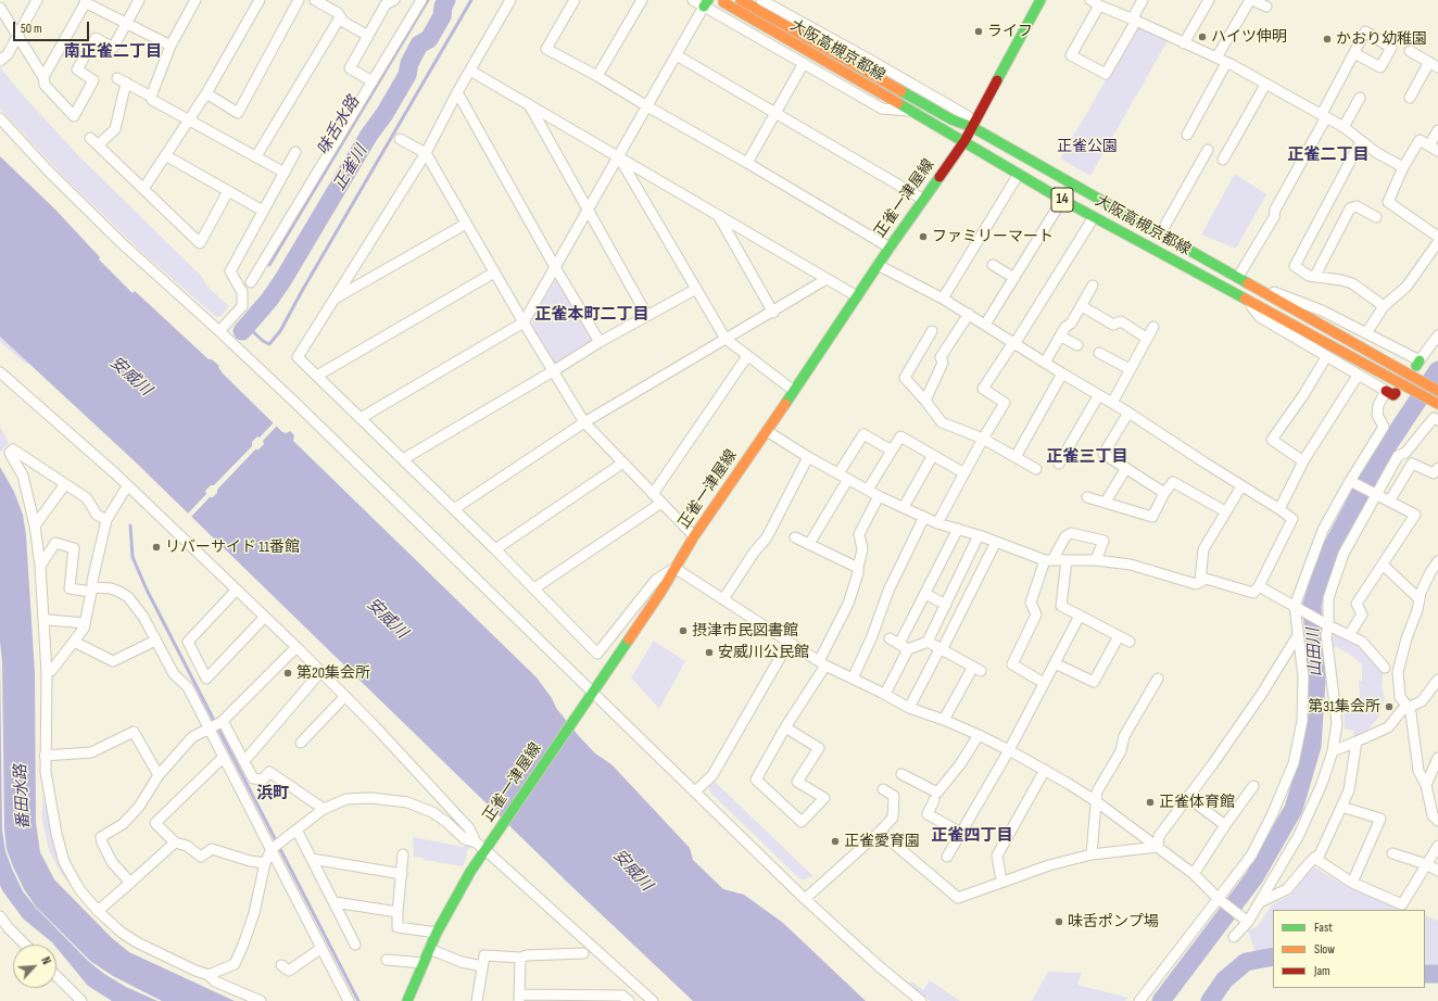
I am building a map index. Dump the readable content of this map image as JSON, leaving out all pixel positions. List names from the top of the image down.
{
  "streets": {
    "main road": ["大阪高槻京都線", "正雀一津屋線", "14"]
  },
  "crossings": [
    ["大阪高槻京都線", "正雀一津屋線"]
  ],
  "districts": [
    "南正雀二丁目",
    "正雀二丁目",
    "正雀本町二丁目",
    "正雀三丁目",
    "浜町",
    "正雀四丁目"
  ],
  "water": [
    "味舌水路",
    "正雀川",
    "安威川",
    "山田川",
    "番田水路"
  ],
  "parks": ["正雀公園"],
  "places": [
    "ライフ",
    "ハイツ伸明",
    "かおり幼稚園",
    "ファミリーマート",
    "リバーサイド 11番館",
    "摂津市民図書館",
    "安威川公民館",
    "第20集会所",
    "第31集会所",
    "正雀体育館",
    "正雀愛育園",
    "味舌ポンプ場"
  ],
  "legend": ["Fast", "Slow", "Jam"],
  "scale_bar": "50 m",
  "north": "top right"
}
